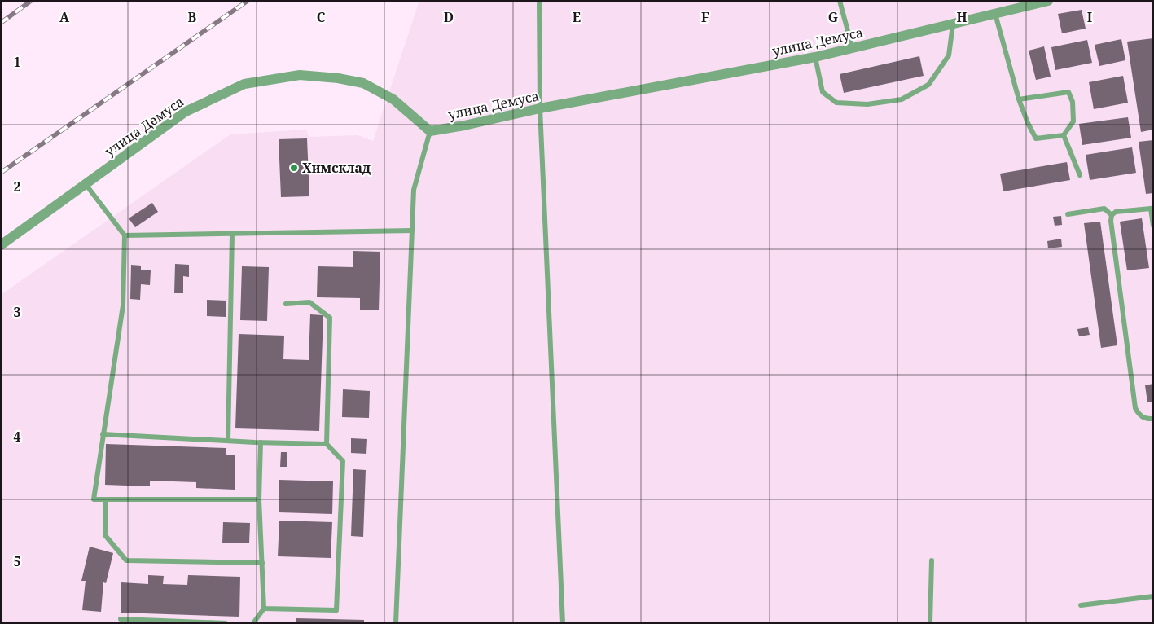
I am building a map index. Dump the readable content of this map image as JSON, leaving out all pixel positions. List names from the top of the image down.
{
  "streets": {
    "street": ["улица Демуса"]
  },
  "places": ["Химсклад"],
  "grid": {
    "columns": [
      "A",
      "B",
      "C",
      "D",
      "E",
      "F",
      "G",
      "H",
      "I"
    ],
    "rows": [
      "1",
      "2",
      "3",
      "4",
      "5"
    ]
  }
}
